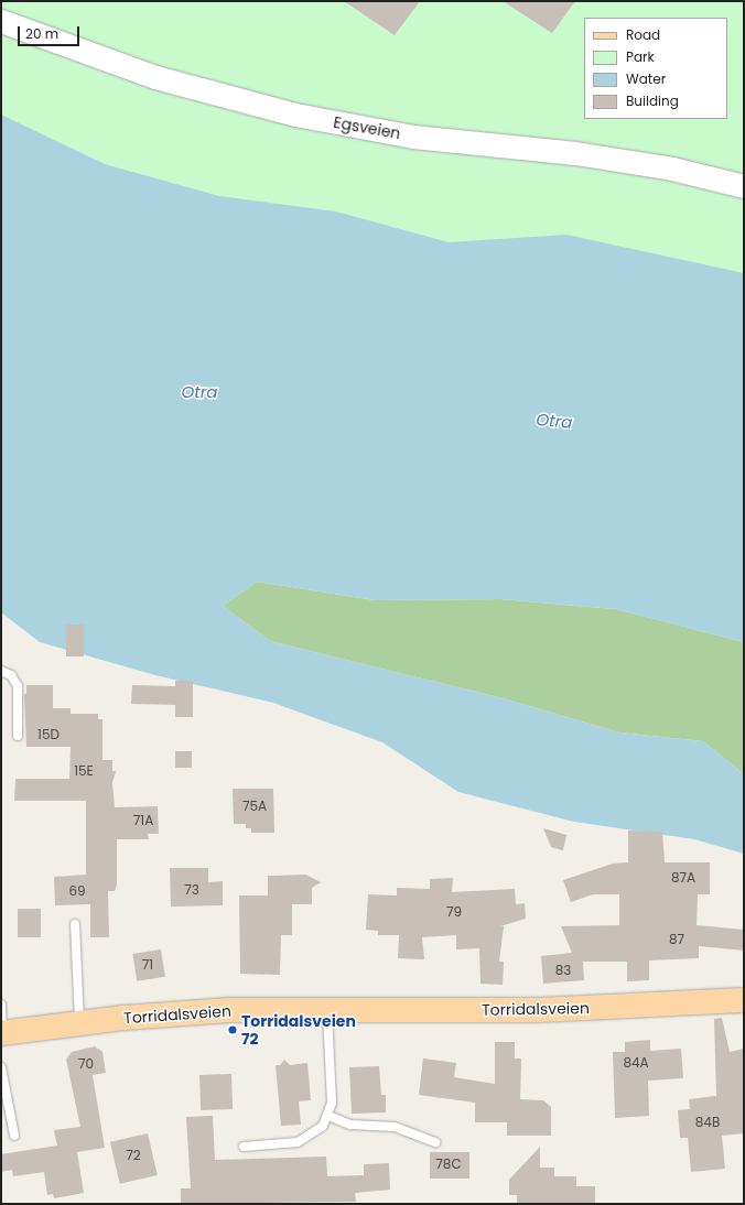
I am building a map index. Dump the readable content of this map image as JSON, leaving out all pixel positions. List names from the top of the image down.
{
  "streets": {
    "main road": ["Torridalsveien"],
    "street": ["Egsveien"]
  },
  "water": ["Otra"],
  "places": ["Torridalsveien 72"],
  "house_numbers": [
    "15D",
    "15E",
    "75A",
    "71A",
    "87A",
    "73",
    "69",
    "79",
    "87",
    "71",
    "83",
    "84A",
    "70",
    "84B",
    "72",
    "78C"
  ],
  "legend": [
    "Road",
    "Park",
    "Water",
    "Building"
  ],
  "scale_bar": "20 m"
}
